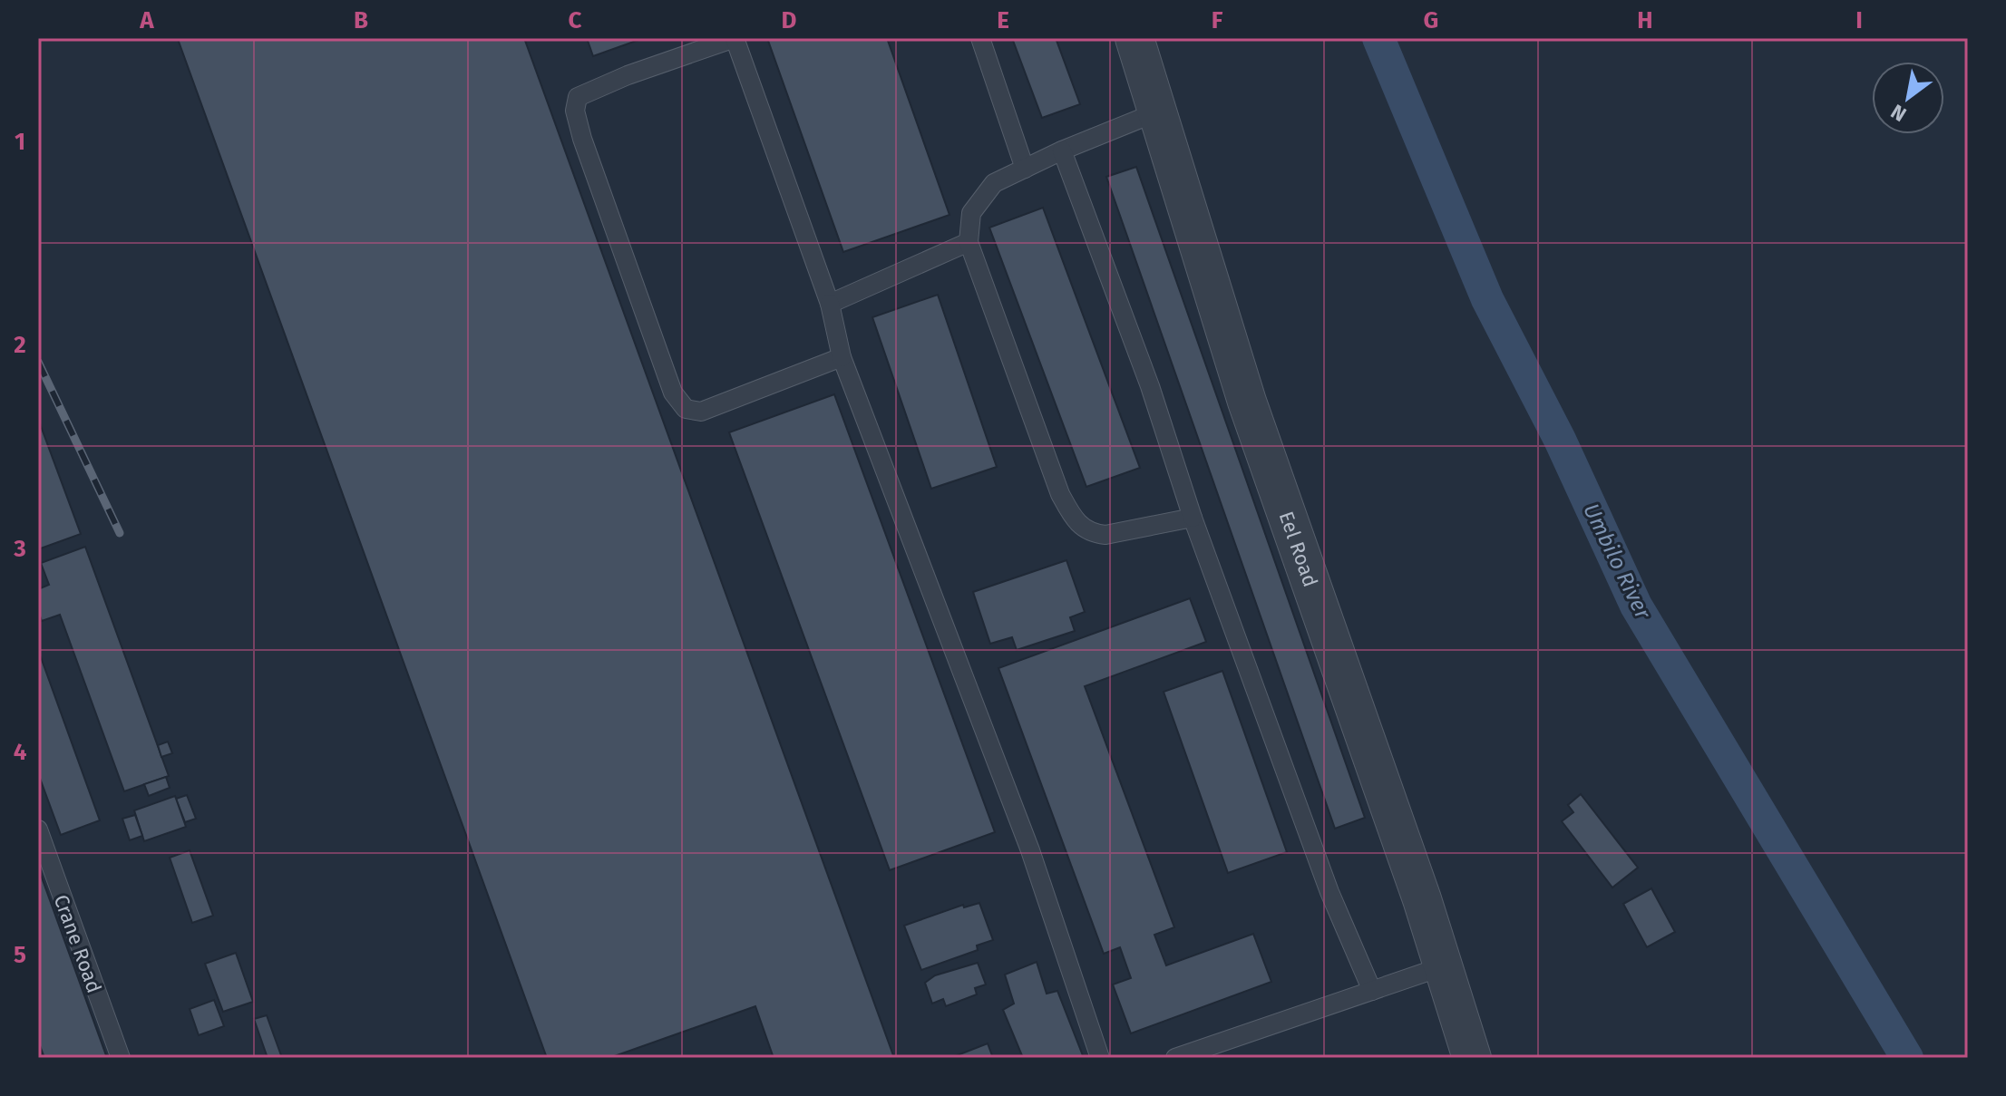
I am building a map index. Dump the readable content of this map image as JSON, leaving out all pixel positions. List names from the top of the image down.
{
  "streets": {
    "street": ["Eel Road"],
    "lane": ["Crane Road"]
  },
  "water": ["Umbilo River"],
  "north": "bottom left",
  "grid": {
    "columns": [
      "A",
      "B",
      "C",
      "D",
      "E",
      "F",
      "G",
      "H",
      "I"
    ],
    "rows": [
      "1",
      "2",
      "3",
      "4",
      "5"
    ]
  }
}
